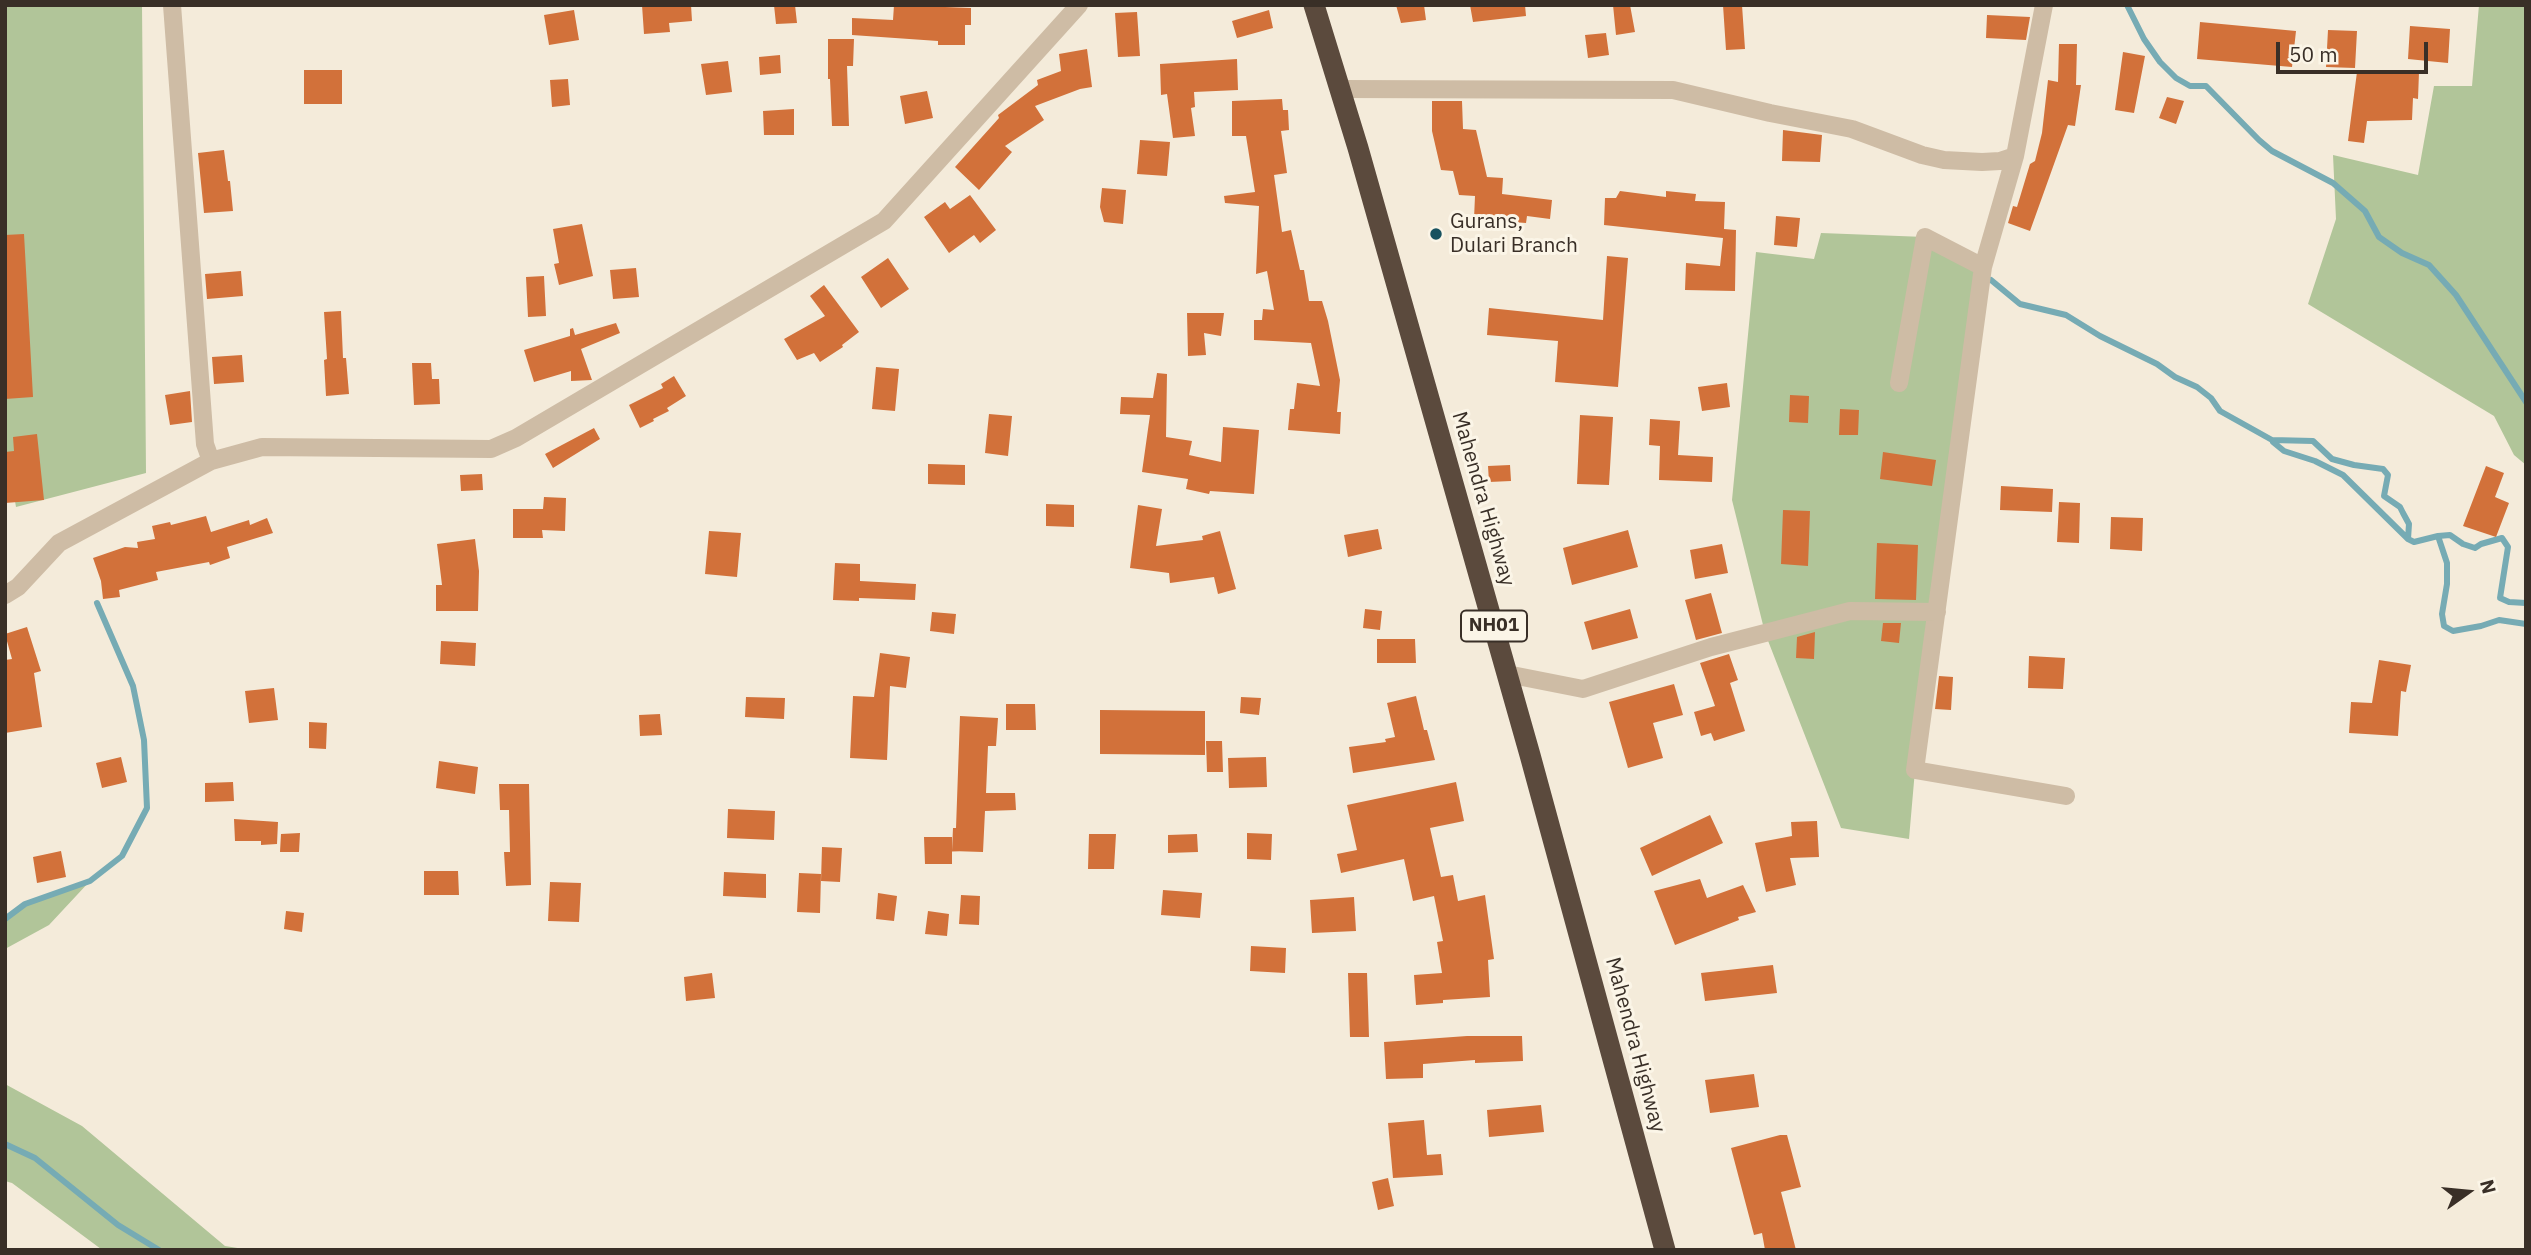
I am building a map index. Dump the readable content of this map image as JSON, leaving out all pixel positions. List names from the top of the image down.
{
  "streets": {
    "highway": ["Mahendra Highway", "NH01"]
  },
  "places": ["Gurans, Dulari Branch"],
  "scale_bar": "50 m",
  "north": "right"
}
